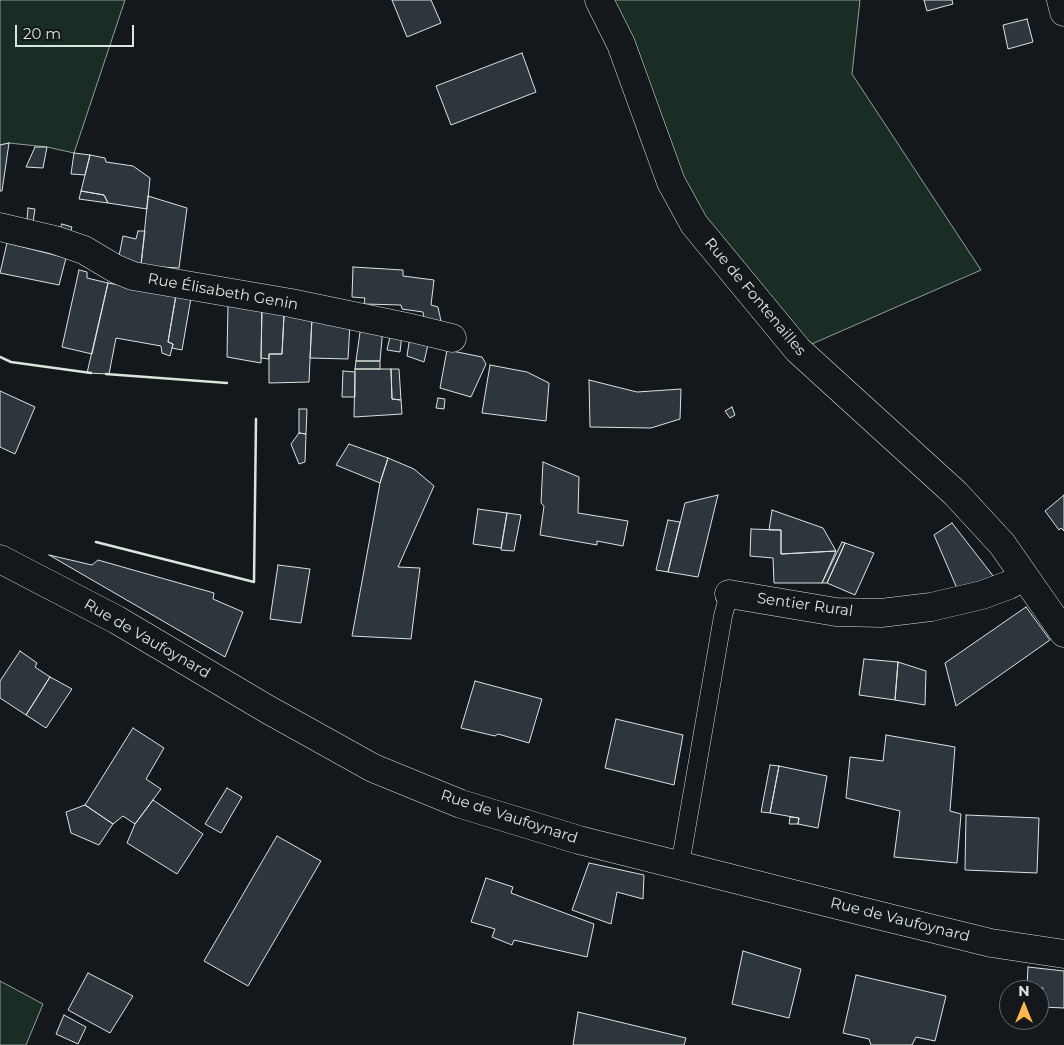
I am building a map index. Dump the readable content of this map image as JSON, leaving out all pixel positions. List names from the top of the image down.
{
  "streets": {
    "street": [
      "Rue Élisabeth Genin",
      "Rue de Fontenailles",
      "Sentier Rural",
      "Rue de Vaufoynard"
    ]
  },
  "crossings": [
    ["Rue de Fontenailles", "Sentier Rural"]
  ],
  "scale_bar": "20 m",
  "north": "top"
}
